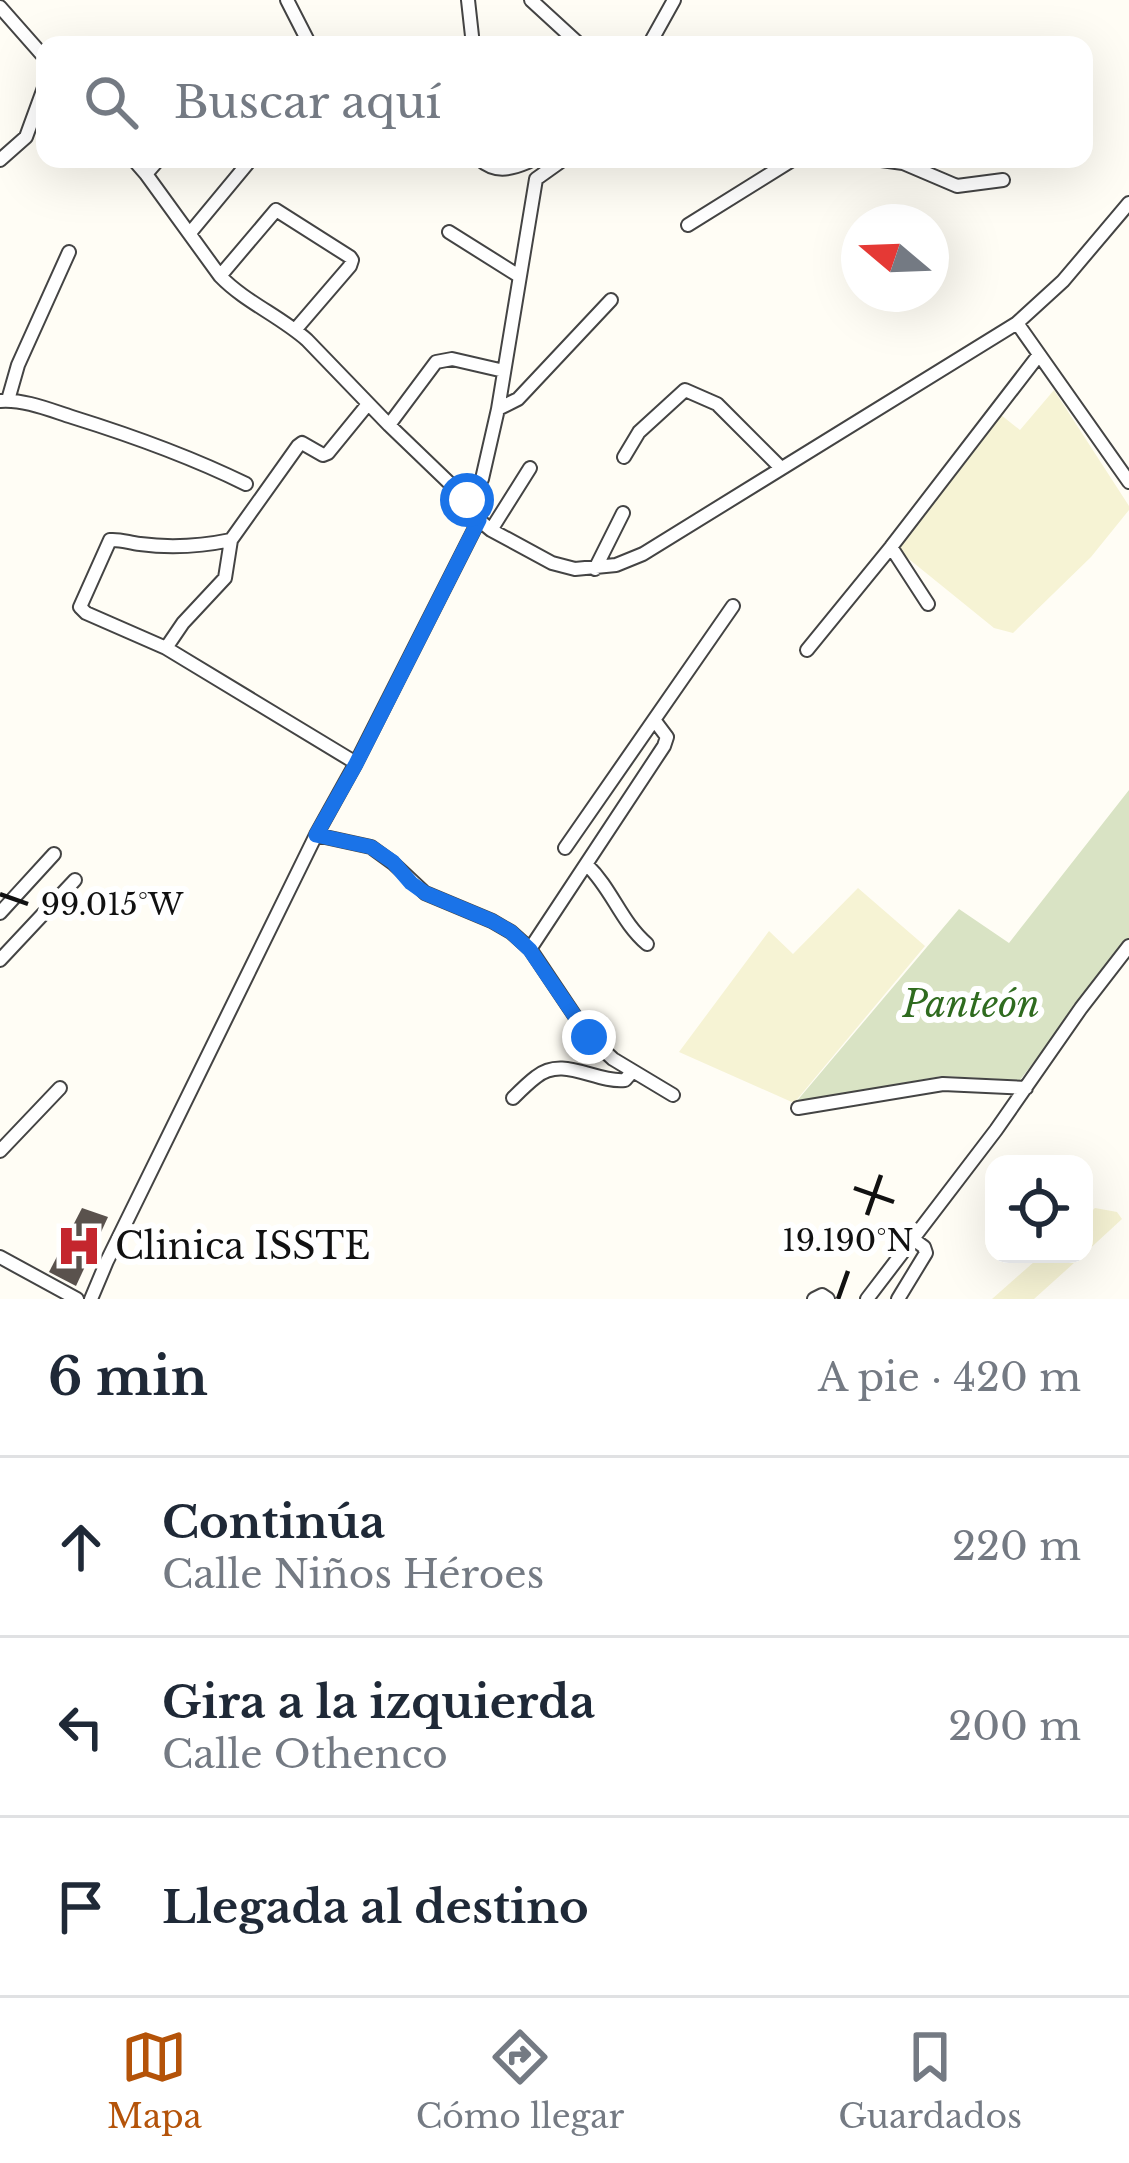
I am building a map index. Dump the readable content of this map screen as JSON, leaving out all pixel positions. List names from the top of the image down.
{
  "parks": ["Panteón"],
  "places": {
    "hospital": ["Clinica ISSTE"]
  },
  "north": "left",
  "page": {
    "search": "Buscar aquí",
    "heading": ["6 min", "A pie · 420 m"],
    "list": [
      ["Continúa", "Calle Niños Héroes", "220 m"],
      ["Gira a la izquierda", "Calle Othenco", "200 m"],
      "Llegada al destino"
    ],
    "nav": ["Mapa", "Cómo llegar", "Guardados"]
  },
  "coordinates": ["99.015°W", "19.190°N"]
}
